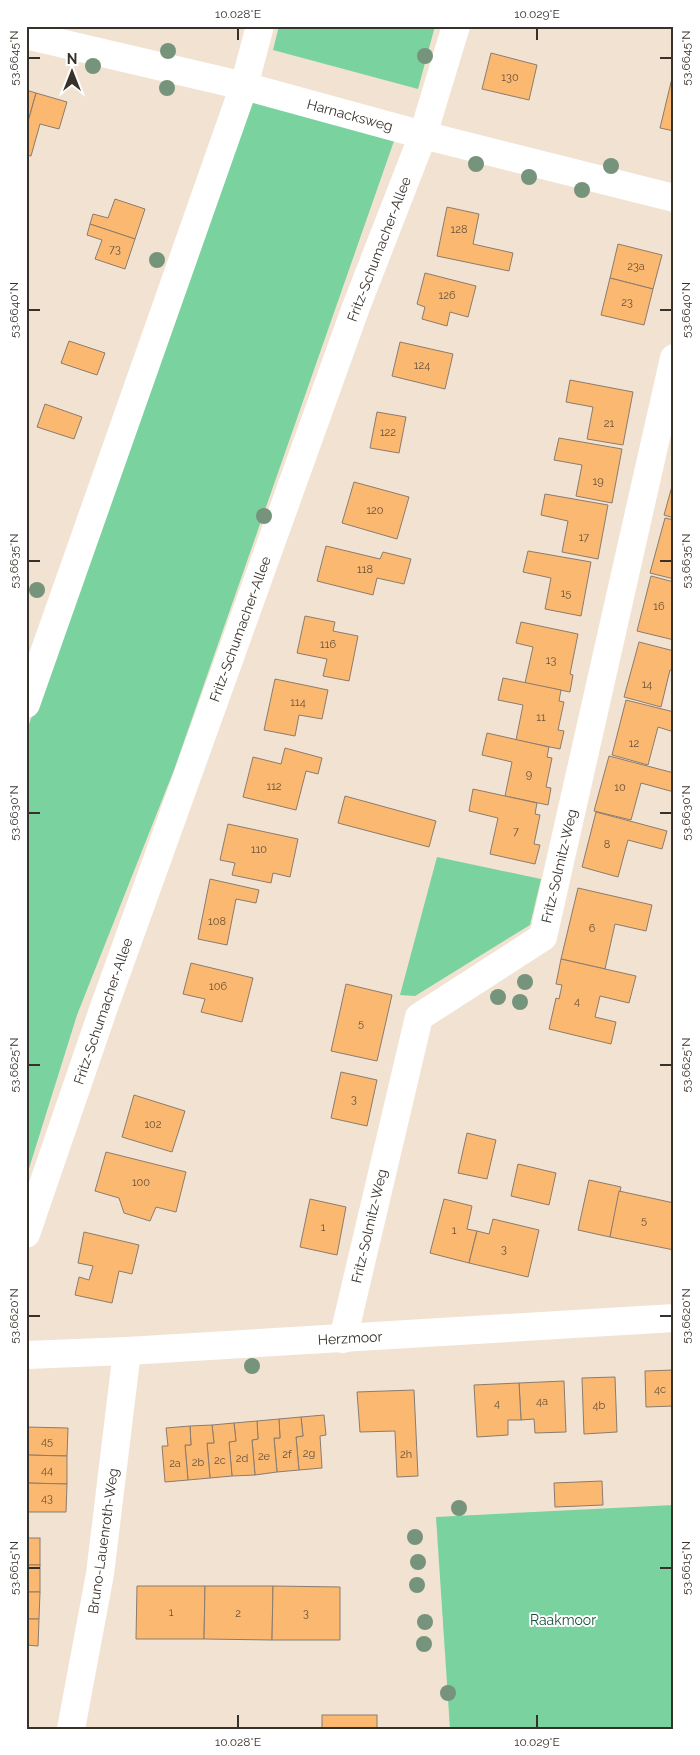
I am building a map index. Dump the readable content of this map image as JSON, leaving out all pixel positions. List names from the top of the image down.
{
  "streets": {
    "street": [
      "Harnacksweg",
      "Fritz-Schumacher-Allee",
      "Fritz-Solmitz-Weg",
      "Herzmoor",
      "Bruno-Lauenroth-Weg"
    ]
  },
  "crossings": [
    ["Harnacksweg", "Fritz-Schumacher-Allee"],
    ["Fritz-Solmitz-Weg", "Herzmoor"],
    ["Herzmoor", "Bruno-Lauenroth-Weg"]
  ],
  "parks": ["Raakmoor"],
  "house_numbers": [
    "130",
    "128",
    "73",
    "23a",
    "126",
    "23",
    "124",
    "21",
    "122",
    "19",
    "120",
    "17",
    "118",
    "15",
    "16",
    "116",
    "13",
    "14",
    "114",
    "11",
    "12",
    "9",
    "112",
    "10",
    "7",
    "8",
    "110",
    "108",
    "6",
    "106",
    "4",
    "5",
    "3",
    "102",
    "100",
    "5",
    "1",
    "1",
    "3",
    "4c",
    "4a",
    "4",
    "4b",
    "45",
    "2g",
    "2f",
    "2h",
    "2e",
    "2d",
    "2c",
    "2b",
    "2a",
    "44",
    "43",
    "1",
    "2",
    "3"
  ],
  "north": "top",
  "coordinates": [
    "10.028°E",
    "10.029°E",
    "53.6645°N",
    "53.6640°N",
    "53.6635°N",
    "53.6630°N",
    "53.6625°N",
    "53.6620°N",
    "53.6615°N"
  ]
}
